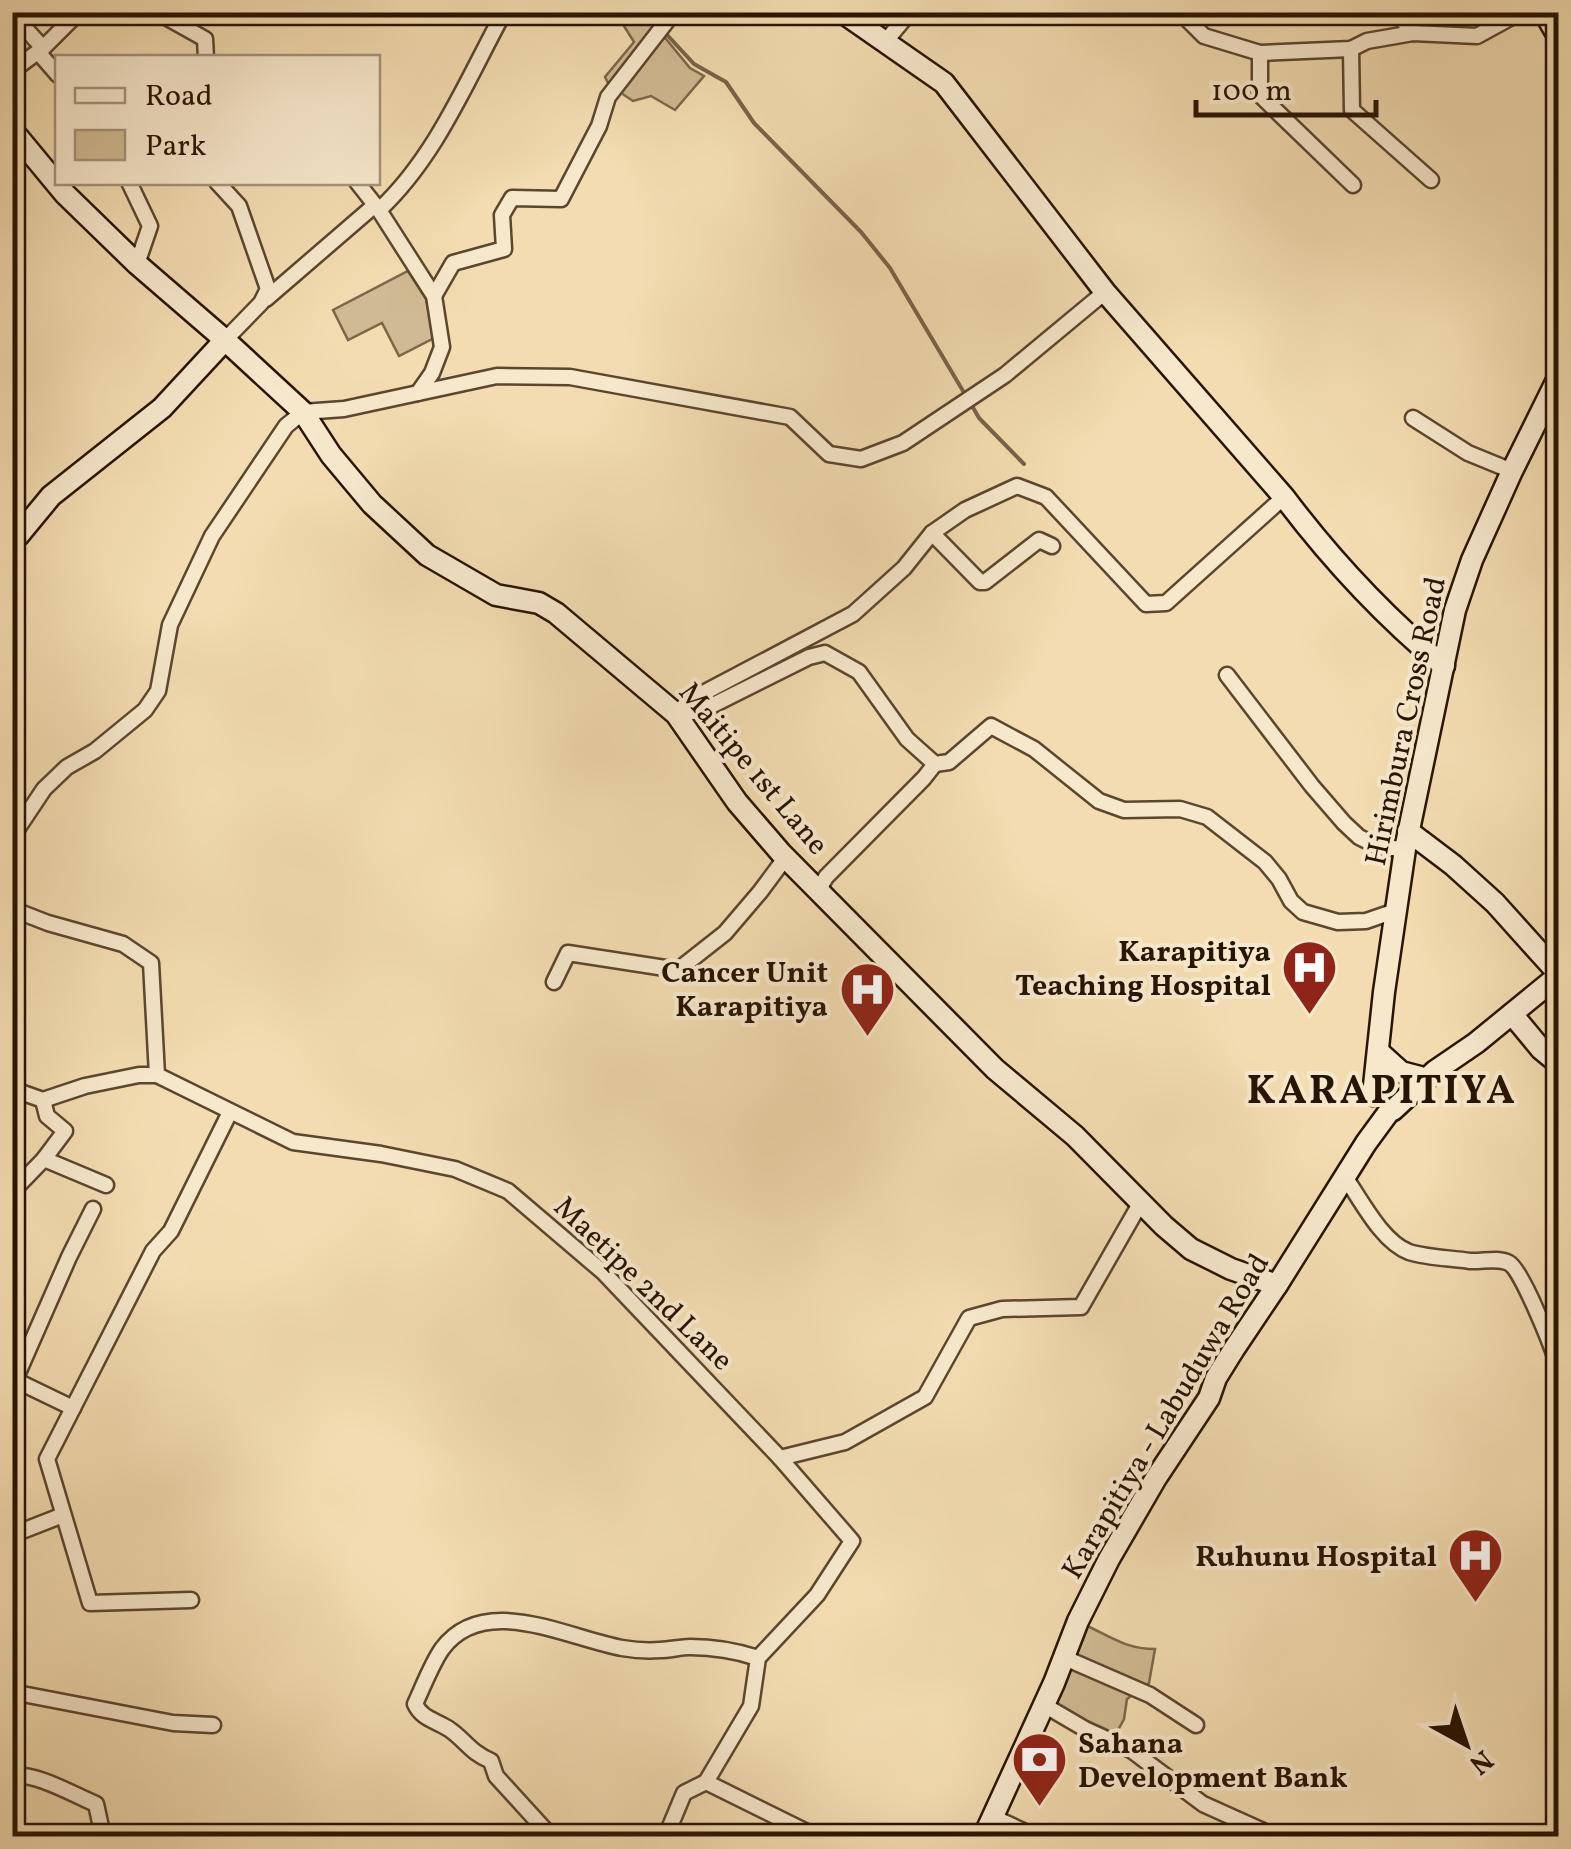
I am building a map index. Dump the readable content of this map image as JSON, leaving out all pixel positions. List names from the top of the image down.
{
  "streets": {
    "street": [
      "Hirimbura Cross Road",
      "Maitipe 1st Lane",
      "Maetipe 2nd Lane",
      "Karapitiya - Labuduwa Road"
    ]
  },
  "crossings": [
    ["Maitipe 1st Lane", "Karapitiya - Labuduwa Road"]
  ],
  "districts": ["KARAPITIYA"],
  "places": {
    "hospital": ["Karapitiya Teaching Hospital", "Cancer Unit Karapitiya", "Ruhunu Hospital"],
    "bank": ["Sahana Development Bank"]
  },
  "legend": ["Road", "Park"],
  "scale_bar": "100 m",
  "north": "bottom right"
}
